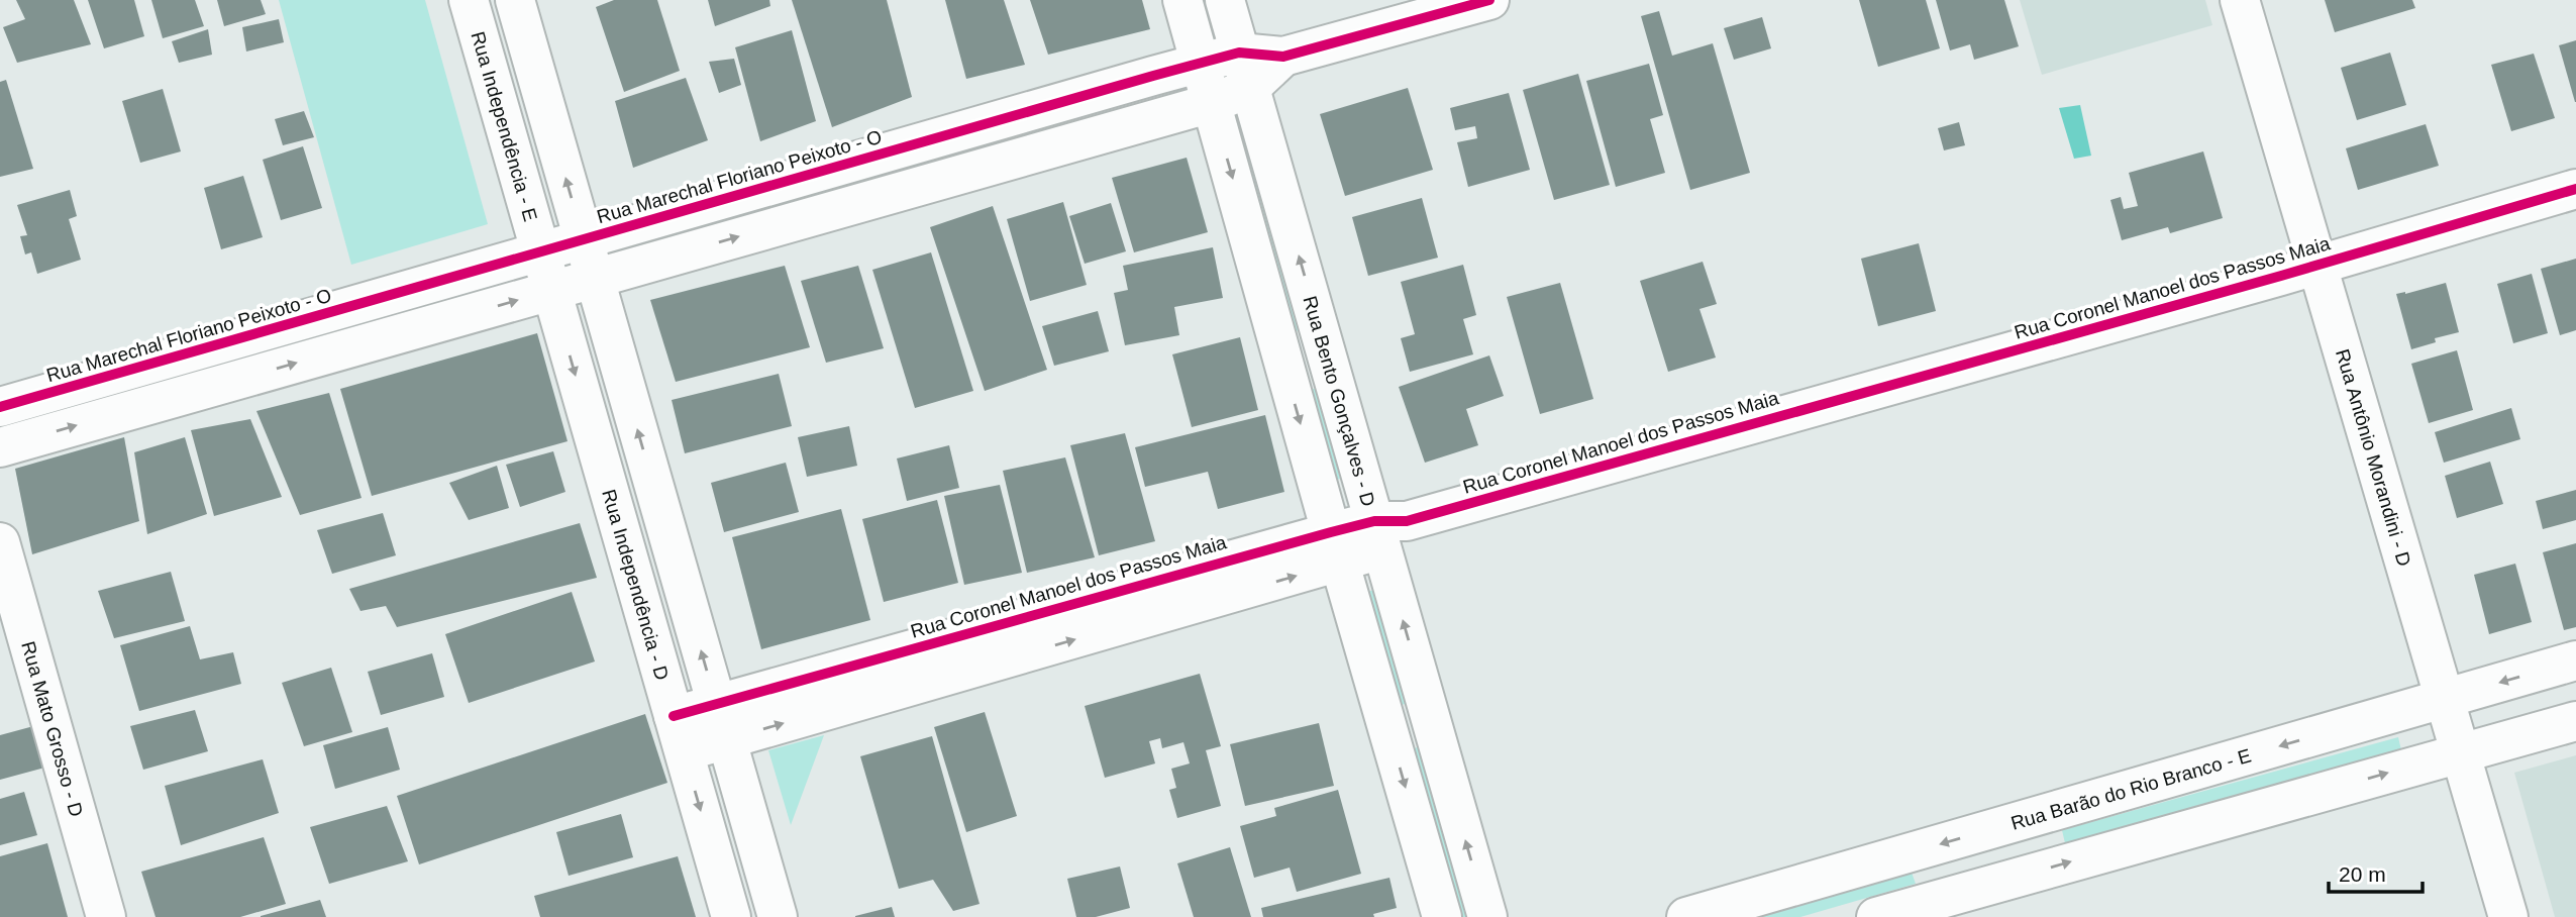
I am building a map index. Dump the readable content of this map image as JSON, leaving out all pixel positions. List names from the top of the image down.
{
  "streets": {
    "street": [
      "Rua Independência - E",
      "Rua Marechal Floriano Peixoto - O",
      "Rua Coronel Manoel dos Passos Maia",
      "Rua Bento Gonçalves - D",
      "Rua Antônio Morandini - D",
      "Rua Independência - D",
      "Rua Mato Grosso - D",
      "Rua Barão do Rio Branco - E"
    ]
  },
  "crossings": [
    ["Rua Independência - E", "Rua Marechal Floriano Peixoto - O"],
    ["Rua Independência - E", "Rua Independência - D"],
    ["Rua Marechal Floriano Peixoto - O", "Rua Bento Gonçalves - D"],
    ["Rua Marechal Floriano Peixoto - O", "Rua Independência - D"],
    ["Rua Coronel Manoel dos Passos Maia", "Rua Bento Gonçalves - D"],
    ["Rua Coronel Manoel dos Passos Maia", "Rua Antônio Morandini - D"],
    ["Rua Coronel Manoel dos Passos Maia", "Rua Independência - D"],
    ["Rua Antônio Morandini - D", "Rua Barão do Rio Branco - E"]
  ],
  "scale_bar": "20 m"
}
